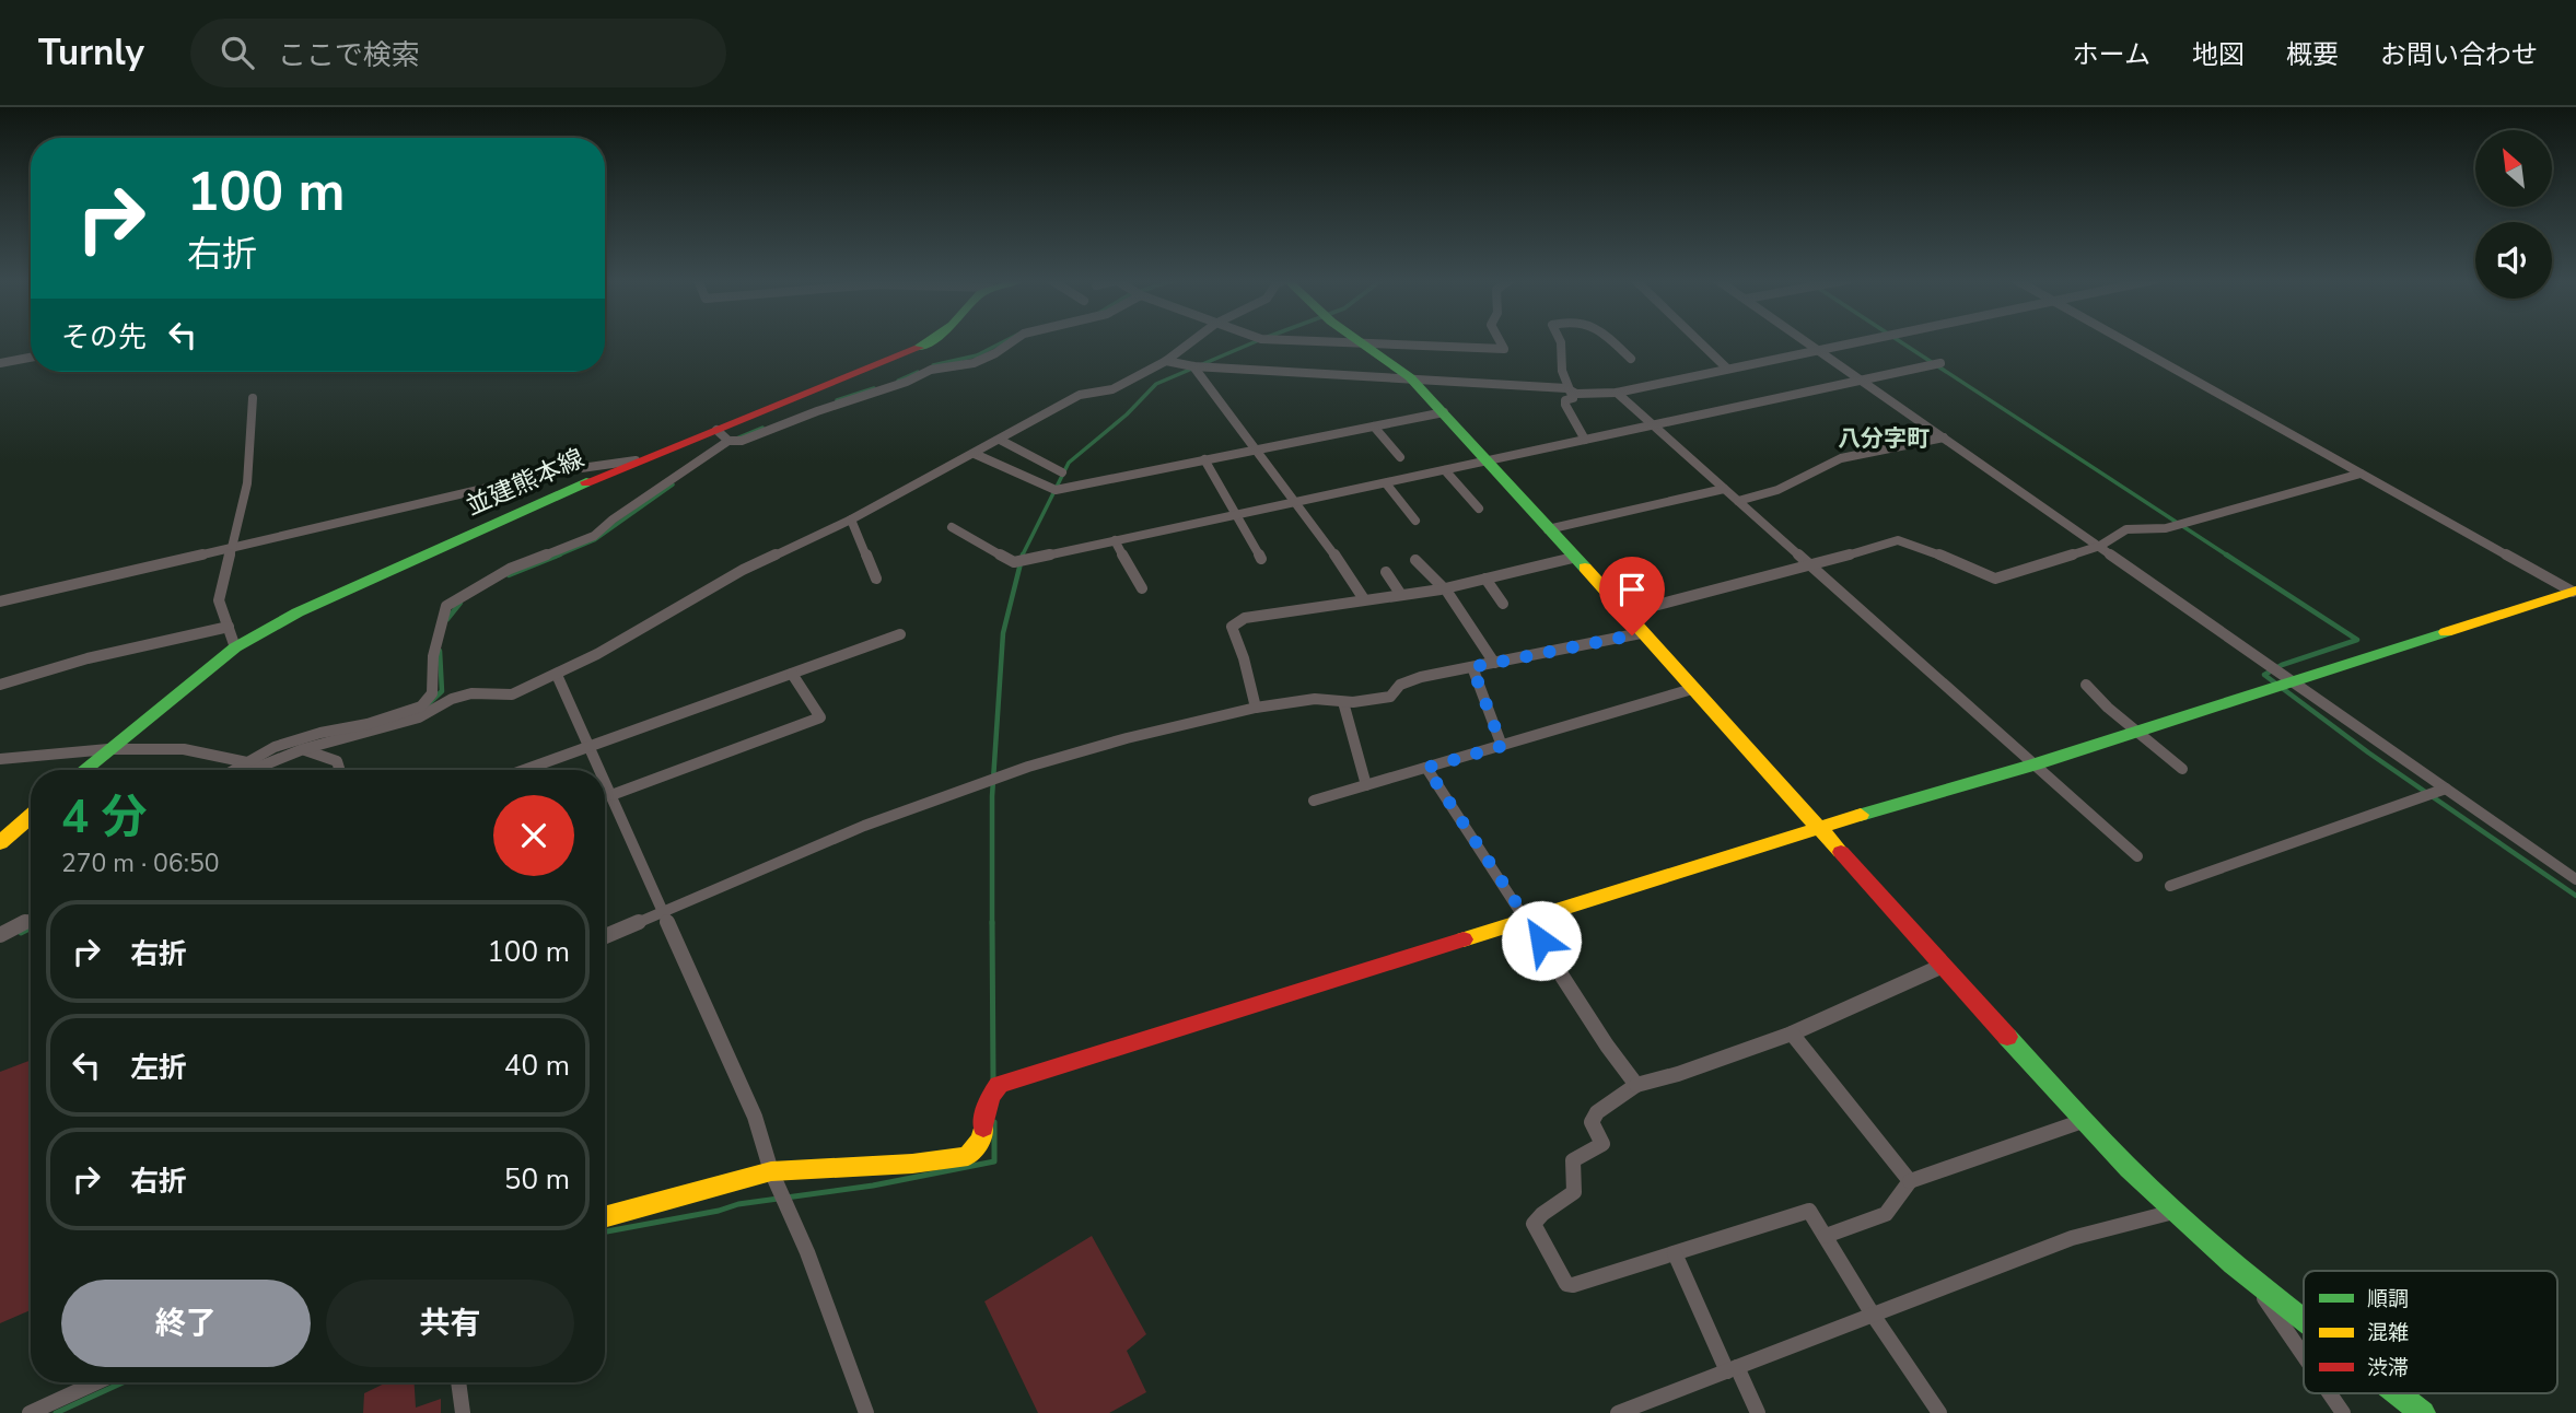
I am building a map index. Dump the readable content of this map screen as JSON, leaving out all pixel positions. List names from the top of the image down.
{
  "streets": {
    "street": ["並建熊本線"]
  },
  "districts": ["八分字町"],
  "legend": ["順調", "混雑", "渋滞"],
  "north": "top left",
  "page": {
    "header": "Turnly",
    "search": "ここで検索",
    "nav": [
      "ホーム",
      "地図",
      "概要",
      "お問い合わせ"
    ],
    "turn": ["100 m", "右折"],
    "then": "その先",
    "heading": ["4 分", "270 m · 06:50"],
    "list": [
      {
        "name": "右折",
        "value": "100 m"
      },
      {
        "name": "左折",
        "value": "40 m"
      },
      {
        "name": "右折",
        "value": "50 m"
      }
    ],
    "buttons": ["終了", "共有"]
  }
}
